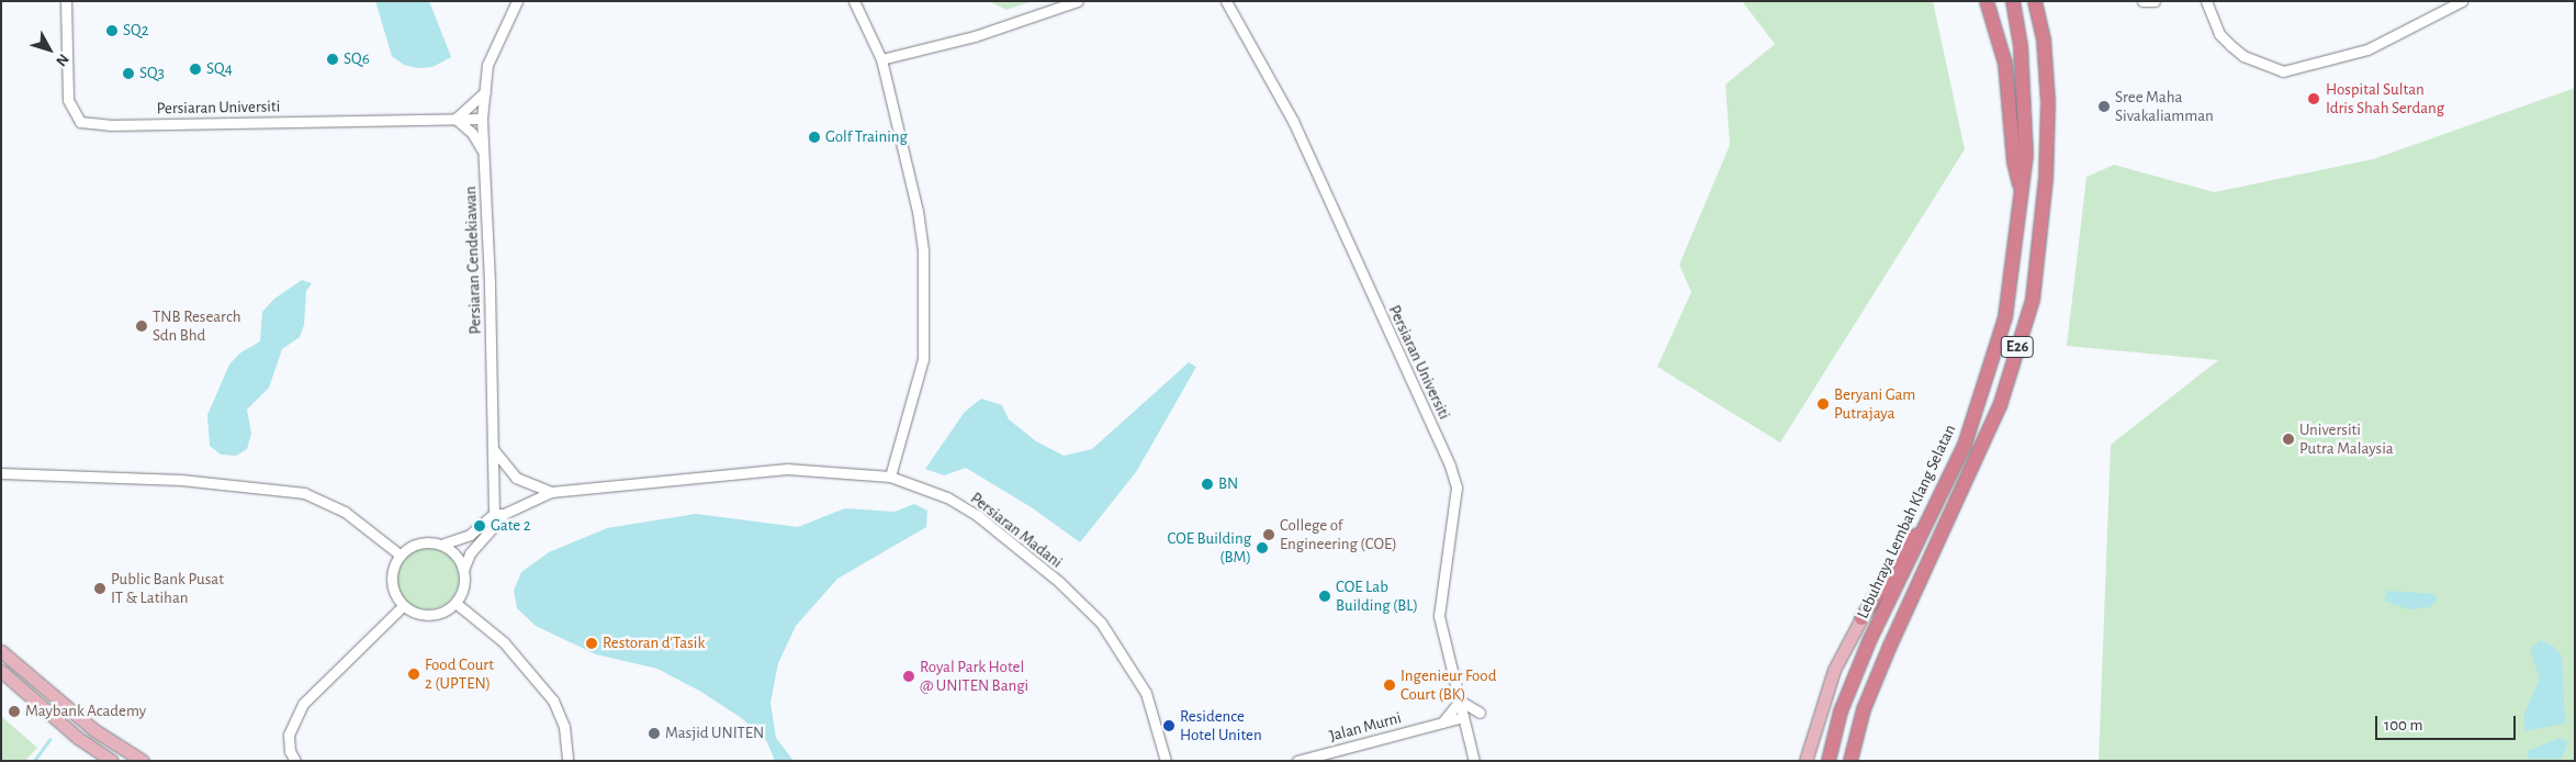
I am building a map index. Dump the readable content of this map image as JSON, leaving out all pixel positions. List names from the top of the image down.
{
  "streets": {
    "highway": ["E26", "Lebuhraya Lembah Klang Selatan"],
    "street": [
      "Persiaran Universiti",
      "Persiaran Cendekiawan",
      "Persiaran Madani",
      "Jalan Murni"
    ]
  },
  "crossings": [
    ["Persiaran Universiti", "Persiaran Cendekiawan"],
    ["Persiaran Universiti", "Jalan Murni"]
  ],
  "places": [
    "SQ2",
    "SQ6",
    "SQ4",
    "SQ3",
    "Hospital Sultan Idris Shah Serdang",
    "Sree Maha Sivakaliamman",
    "Golf Training",
    "TNB Research Sdn Bhd",
    "Beryani Gam Putrajaya",
    "Universiti Putra Malaysia",
    "BN",
    "Gate 2",
    "College of Engineering (COE)",
    "COE Building (BM)",
    "Public Bank Pusat IT & Latihan",
    "COE Lab Building (BL)",
    "Restoran d'Tasik",
    "Food Court 2 (UPTEN)",
    "Royal Park Hotel @ UNITEN Bangi",
    "Ingenieur Food Court (BK)",
    "Maybank Academy",
    "Residence Hotel Uniten",
    "Masjid UNITEN"
  ],
  "scale_bar": "100 m",
  "north": "bottom right"
}
